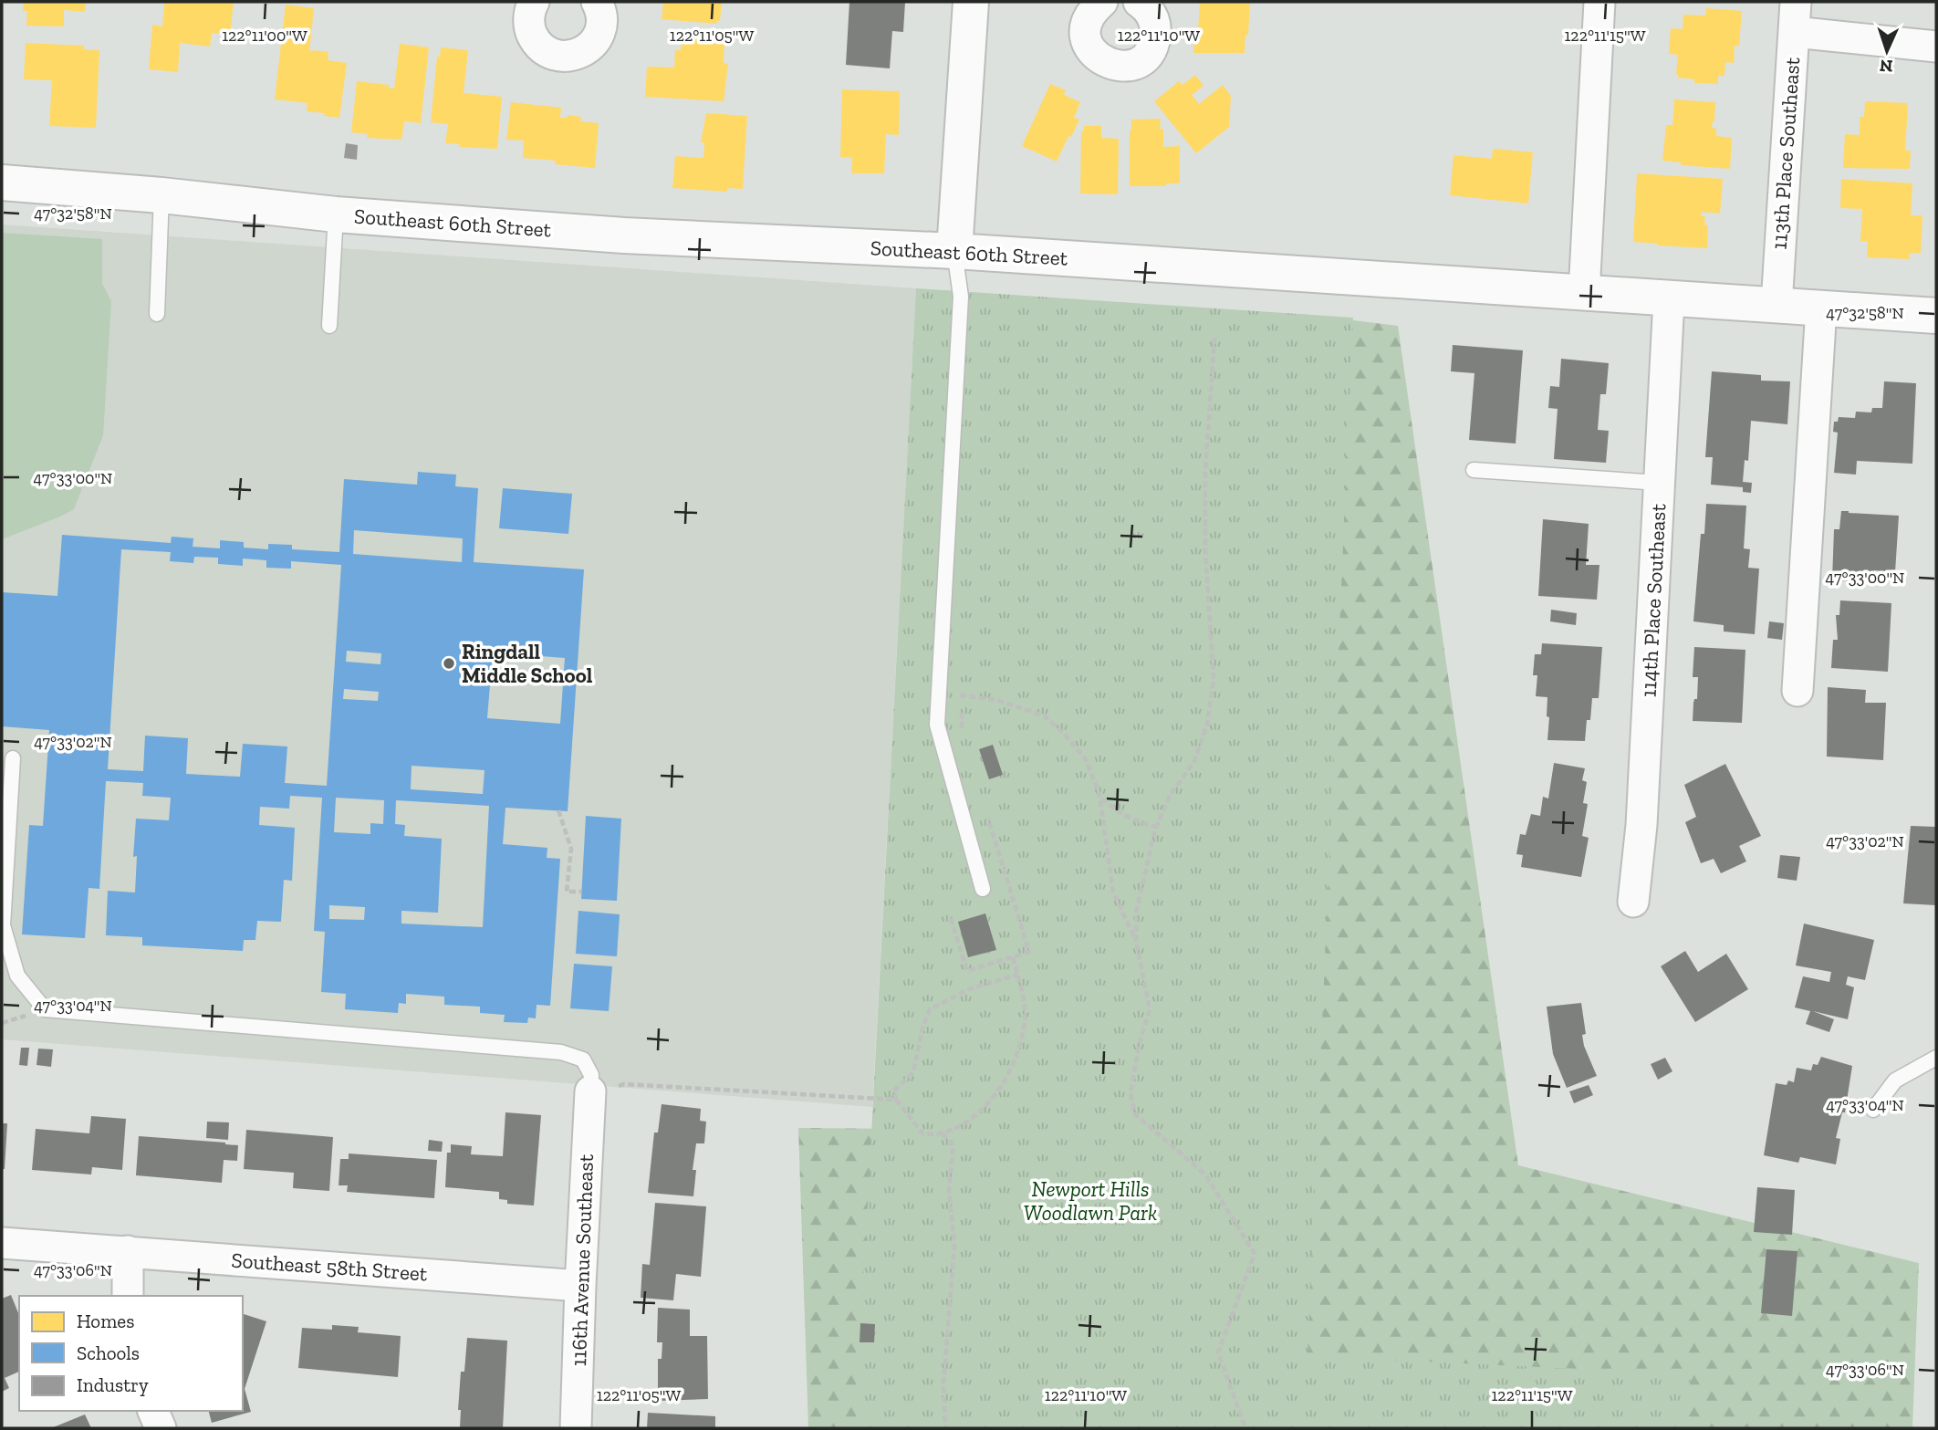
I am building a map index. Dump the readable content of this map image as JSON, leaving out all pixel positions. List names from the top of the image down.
{
  "streets": {
    "street": [
      "113th Place Southeast",
      "Southeast 60th Street",
      "114th Place Southeast",
      "116th Avenue Southeast",
      "Southeast 58th Street"
    ]
  },
  "crossings": [
    ["113th Place Southeast", "Southeast 60th Street"],
    ["Southeast 60th Street", "114th Place Southeast"],
    ["116th Avenue Southeast", "Southeast 58th Street"]
  ],
  "parks": ["Newport Hills Woodlawn Park"],
  "places": ["Ringdall Middle School"],
  "legend": ["Homes", "Schools", "Industry"],
  "north": "bottom",
  "coordinates": [
    "122°11'00\"W",
    "122°11'05\"W",
    "122°11'10\"W",
    "122°11'15\"W",
    "47°32'58\"N",
    "47°33'00\"N",
    "47°33'02\"N",
    "47°33'04\"N",
    "47°33'06\"N"
  ]
}
